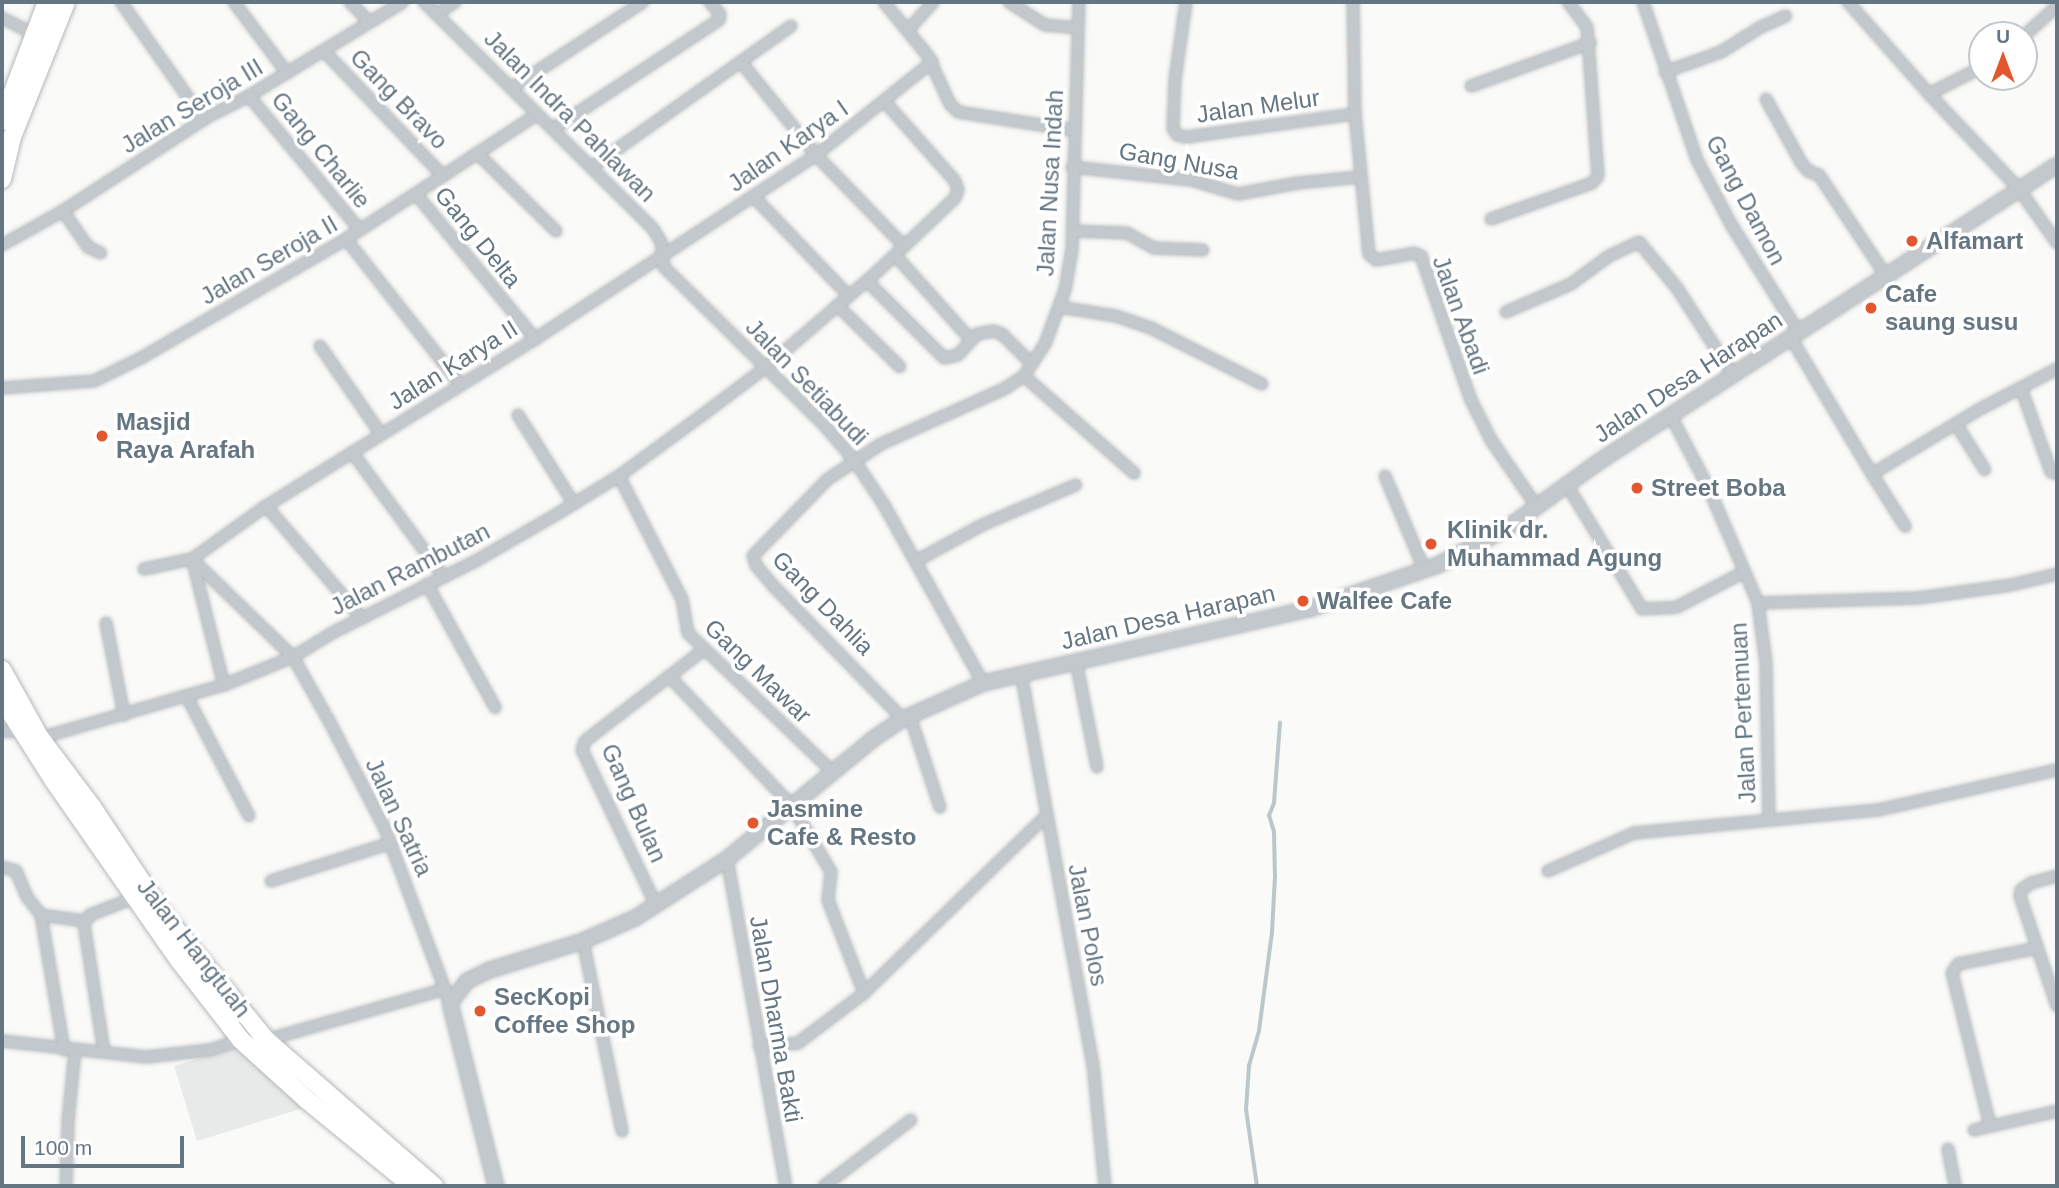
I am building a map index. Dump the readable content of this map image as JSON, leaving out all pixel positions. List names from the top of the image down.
{
  "streets": {
    "highway": ["Jalan Hangtuah"],
    "street": [
      "Gang Bravo",
      "Jalan Seroja III",
      "Jalan Melur",
      "Jalan Indra Pahlawan",
      "Jalan Karya I",
      "Gang Charlie",
      "Gang Nusa",
      "Jalan Nusa Indah",
      "Gang Damon",
      "Gang Delta",
      "Jalan Seroja II",
      "Jalan Abadi",
      "Jalan Karya II",
      "Jalan Desa Harapan",
      "Jalan Setiabudi",
      "Jalan Rambutan",
      "Gang Dahlia",
      "Gang Mawar",
      "Jalan Pertemuan",
      "Gang Bulan",
      "Jalan Satria",
      "Jalan Polos",
      "Jalan Dharma Bakti"
    ]
  },
  "crossings": [
    ["Gang Bravo", "Jalan Seroja III"],
    ["Gang Bravo", "Jalan Seroja II"],
    ["Jalan Seroja III", "Gang Charlie"],
    ["Jalan Melur", "Jalan Abadi"],
    ["Jalan Indra Pahlawan", "Jalan Karya I"],
    ["Jalan Indra Pahlawan", "Jalan Seroja II"],
    ["Jalan Indra Pahlawan", "Jalan Karya II"],
    ["Jalan Indra Pahlawan", "Jalan Setiabudi"],
    ["Jalan Karya I", "Jalan Karya II"],
    ["Jalan Karya I", "Jalan Rambutan"],
    ["Gang Charlie", "Jalan Seroja II"],
    ["Gang Nusa", "Jalan Nusa Indah"],
    ["Gang Nusa", "Jalan Abadi"],
    ["Gang Damon", "Jalan Desa Harapan"],
    ["Gang Delta", "Jalan Seroja II"],
    ["Gang Delta", "Jalan Karya II"],
    ["Jalan Abadi", "Jalan Desa Harapan"],
    ["Jalan Karya II", "Jalan Satria"],
    ["Jalan Desa Harapan", "Jalan Setiabudi"],
    ["Jalan Desa Harapan", "Gang Dahlia"],
    ["Jalan Desa Harapan", "Gang Mawar"],
    ["Jalan Desa Harapan", "Jalan Pertemuan"],
    ["Jalan Desa Harapan", "Gang Bulan"],
    ["Jalan Desa Harapan", "Jalan Satria"],
    ["Jalan Desa Harapan", "Jalan Polos"],
    ["Jalan Desa Harapan", "Jalan Dharma Bakti"],
    ["Jalan Setiabudi", "Jalan Rambutan"],
    ["Jalan Setiabudi", "Gang Dahlia"],
    ["Jalan Rambutan", "Gang Mawar"],
    ["Jalan Rambutan", "Jalan Satria"],
    ["Jalan Rambutan", "Jalan Hangtuah"],
    ["Gang Mawar", "Gang Bulan"]
  ],
  "places": [
    "Alfamart",
    "Cafe saung susu",
    "Masjid Raya Arafah",
    "Street Boba",
    "Klinik dr. Muhammad Agung",
    "Walfee Cafe",
    "Jasmine Cafe & Resto",
    "SecKopi Coffee Shop"
  ],
  "scale_bar": "100 m",
  "north": "top"
}
